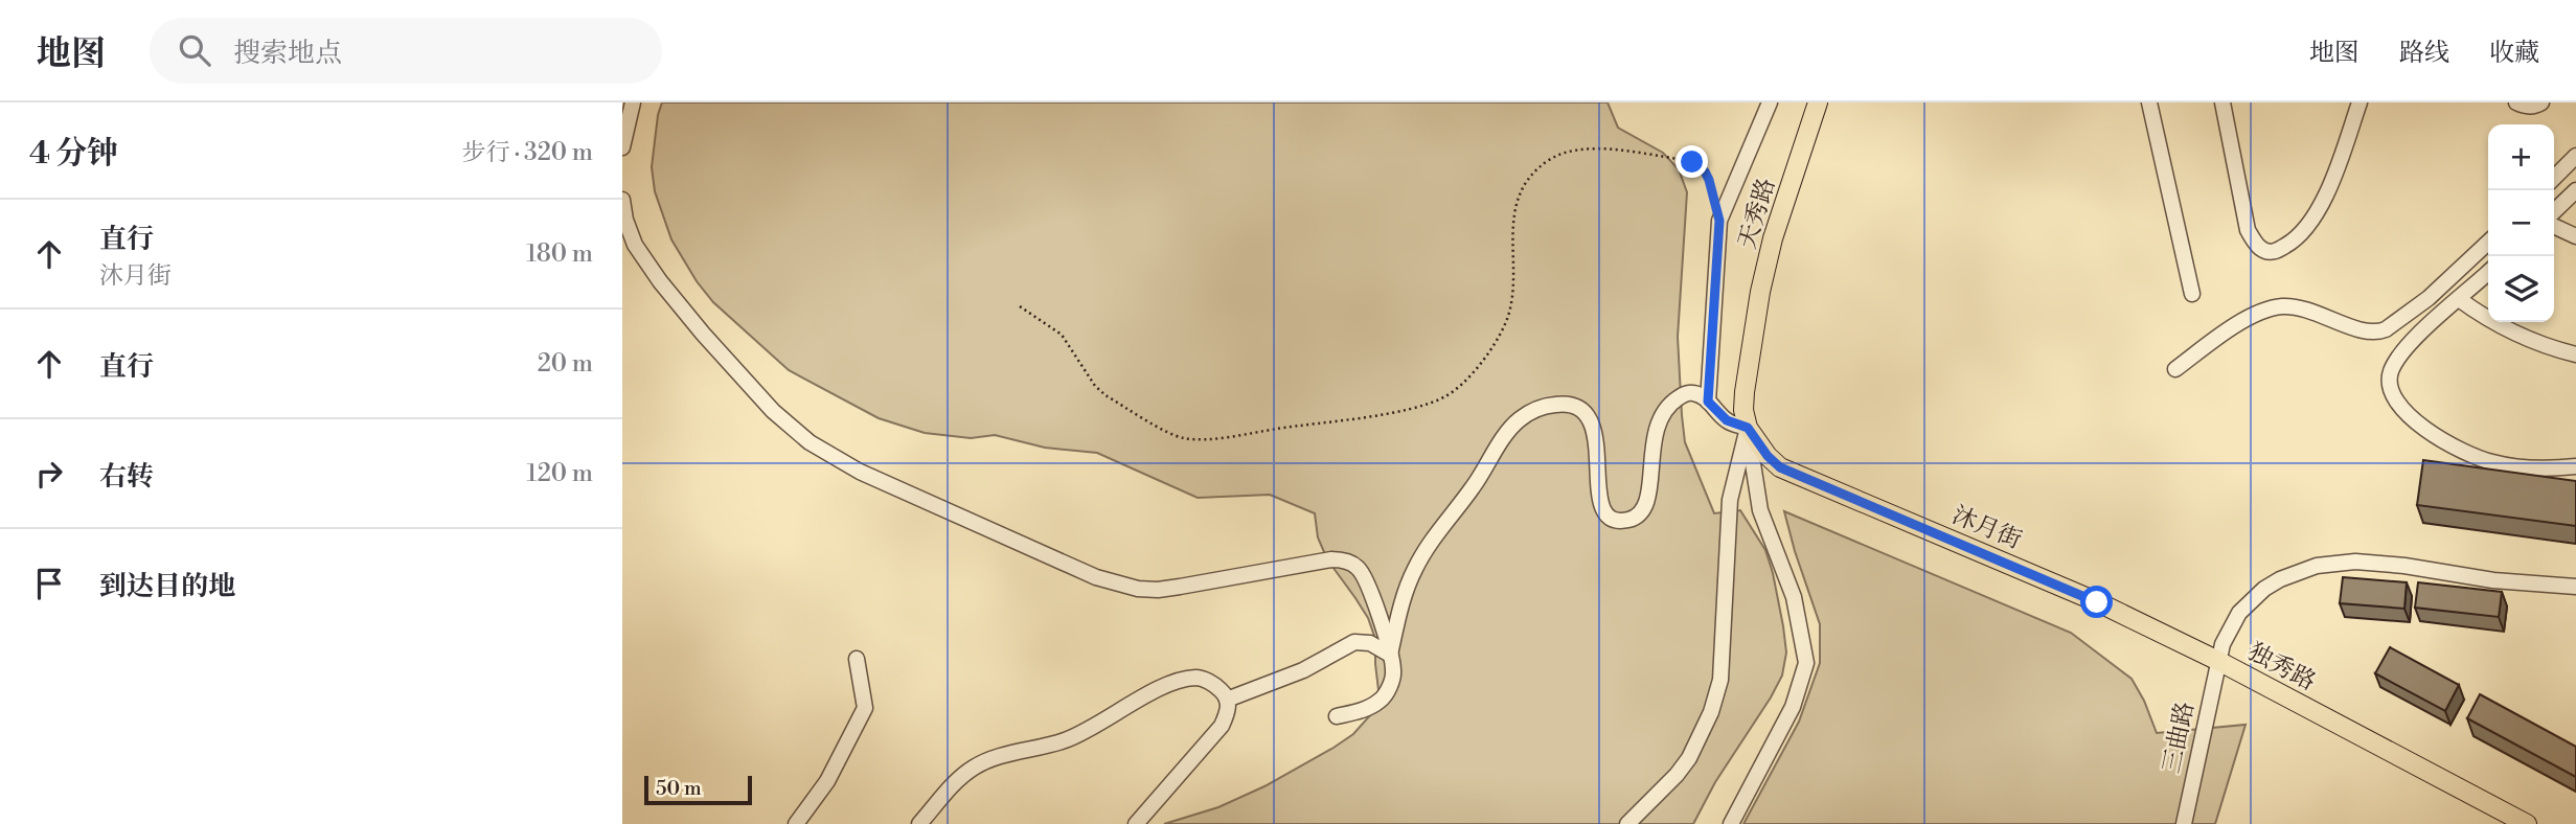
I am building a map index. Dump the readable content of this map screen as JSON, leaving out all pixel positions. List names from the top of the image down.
{
  "streets": {
    "main road": ["天秀路", "沐月街", "独秀路"],
    "street": ["三曲路"]
  },
  "crossings": [
    ["天秀路", "沐月街"],
    ["沐月街", "独秀路"],
    ["沐月街", "三曲路"],
    ["独秀路", "三曲路"]
  ],
  "scale_bar": "50 m",
  "page": {
    "header": "地图",
    "search": "搜索地点",
    "nav": ["地图", "路线", "收藏"],
    "heading": ["4 分钟", "步行 · 320 m"],
    "map_buttons": ["+", "−"],
    "list": [
      ["直行", "沐月街", "180 m"],
      ["直行", "20 m"],
      ["右转", "120 m"],
      "到达目的地"
    ],
    "scale": "50 m"
  }
}
